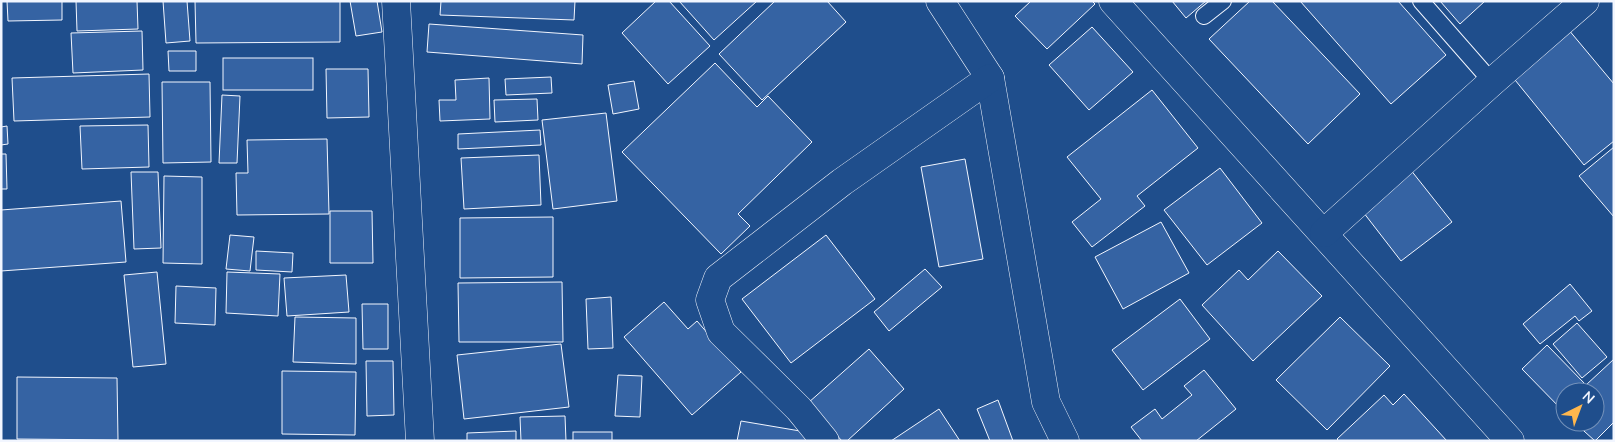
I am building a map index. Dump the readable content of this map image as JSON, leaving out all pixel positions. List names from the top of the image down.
{
  "north": "top right"
}
